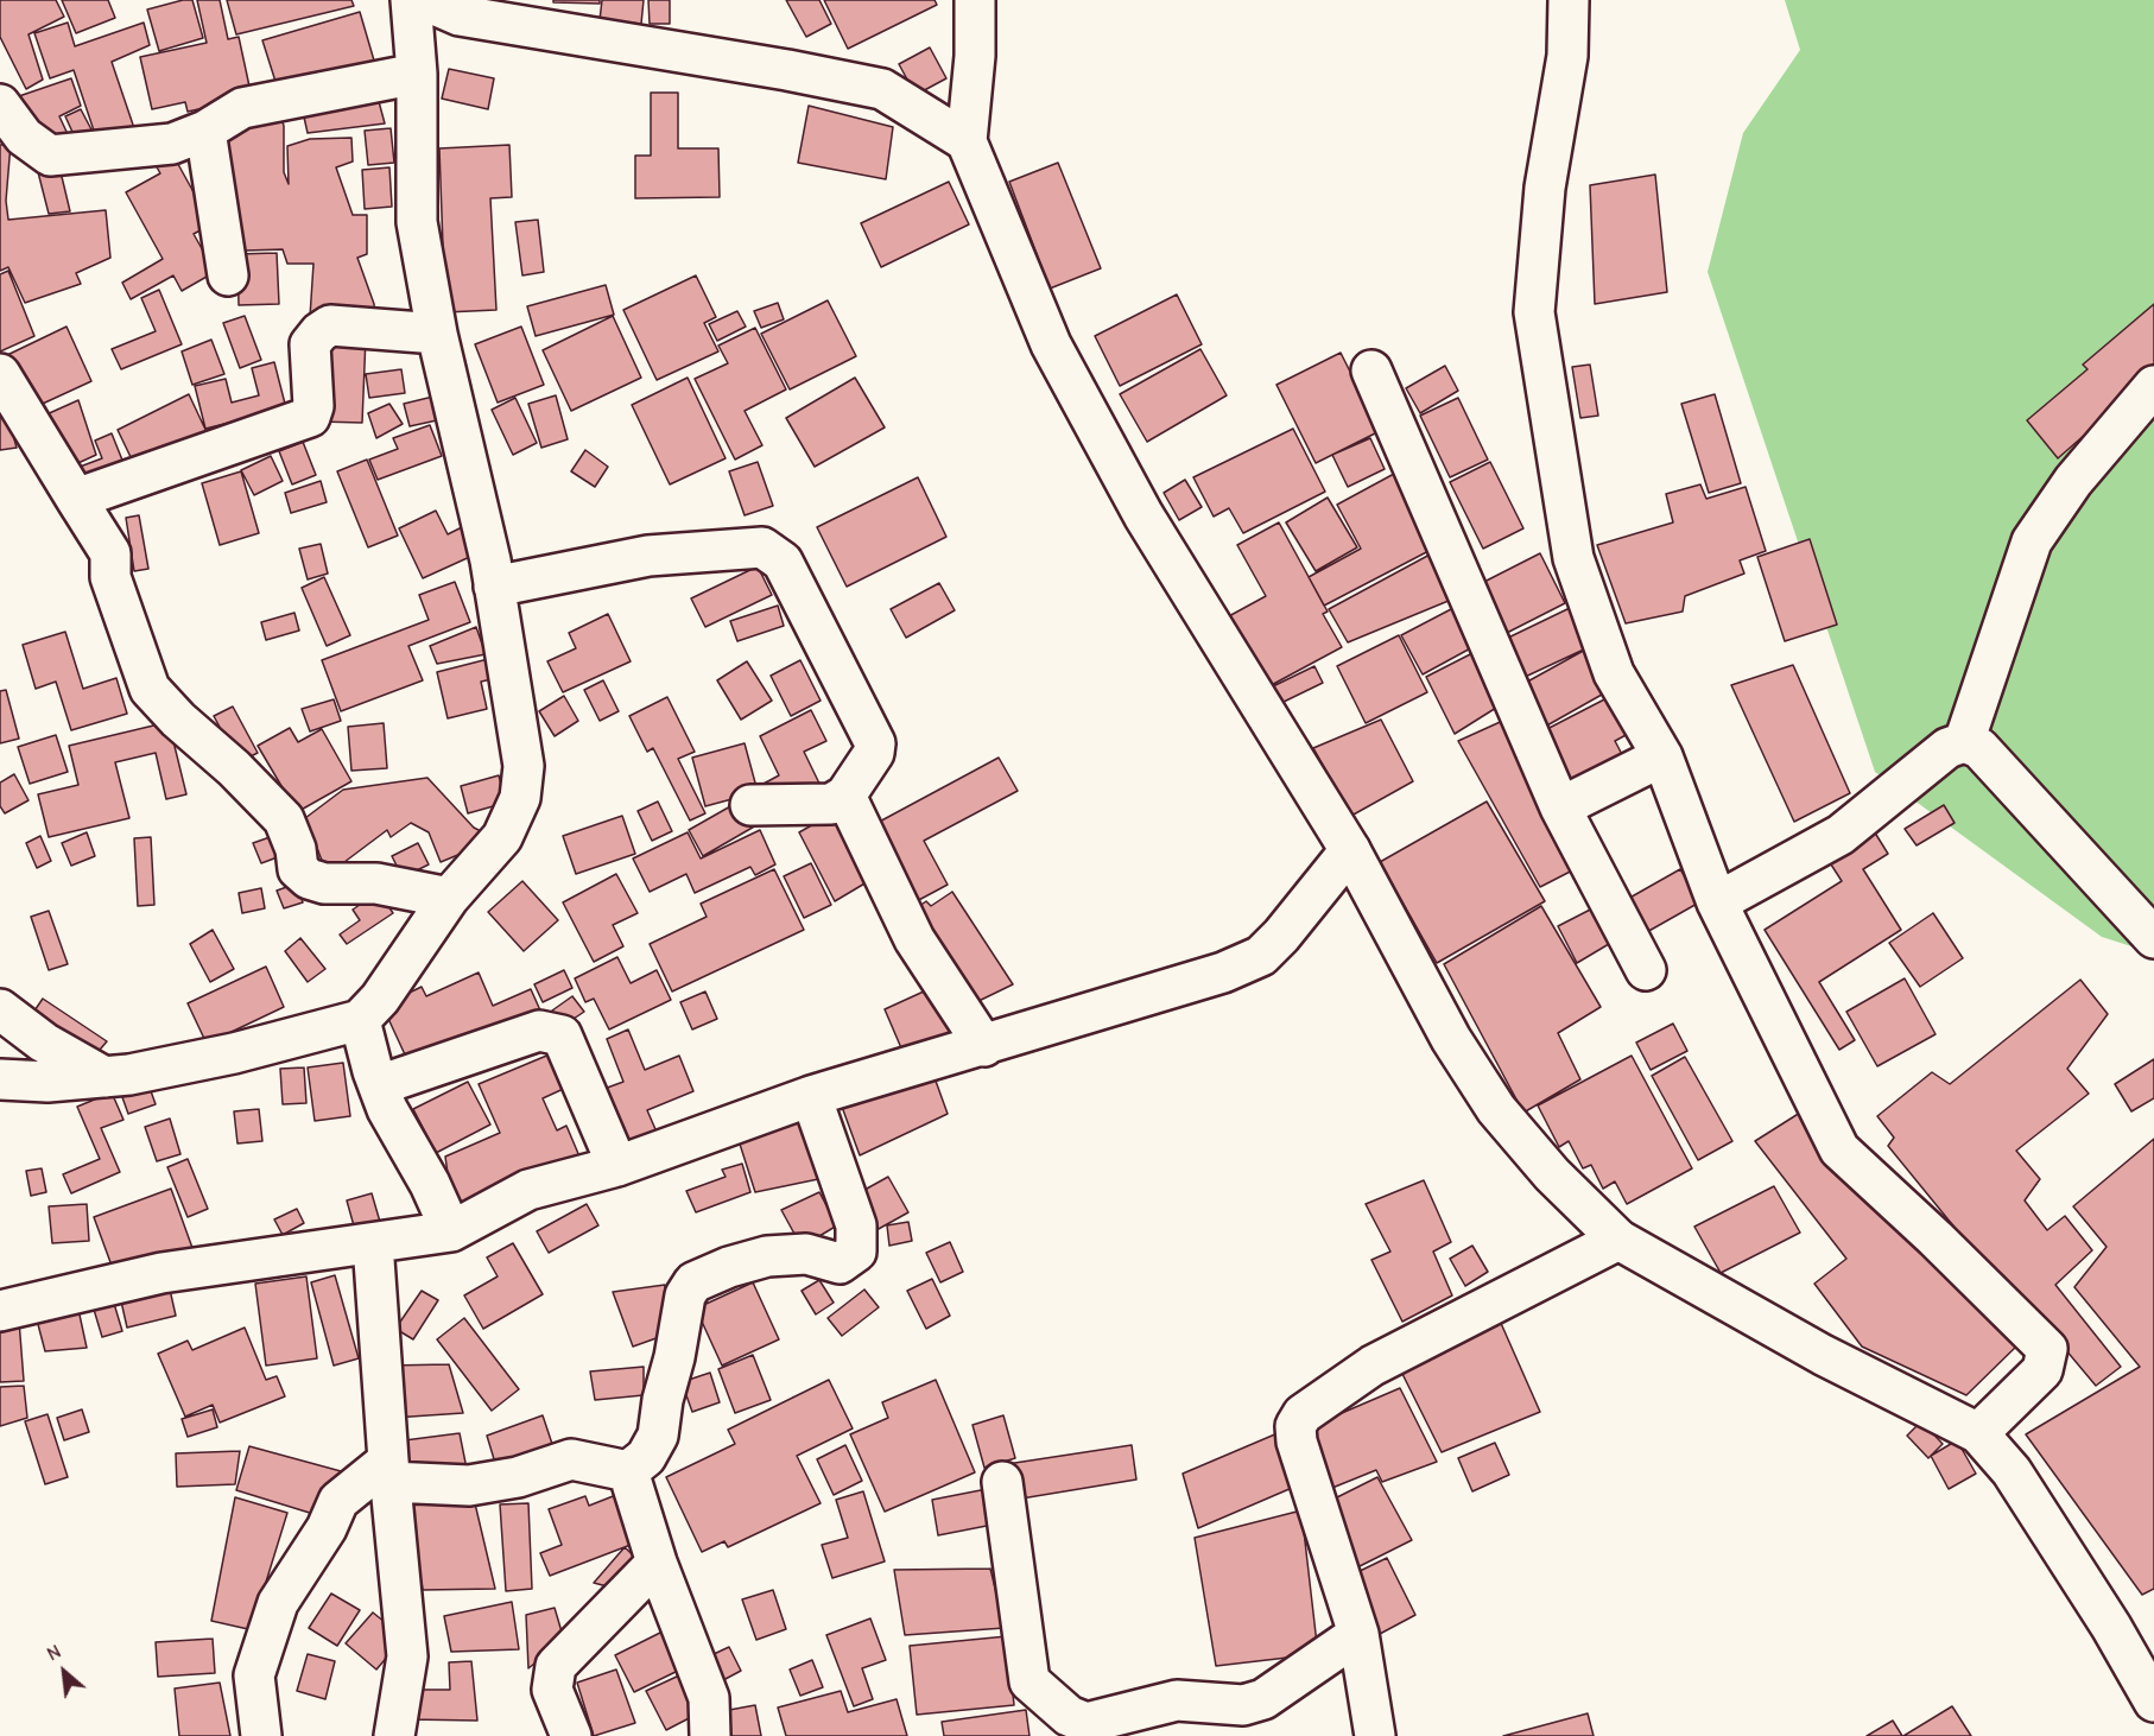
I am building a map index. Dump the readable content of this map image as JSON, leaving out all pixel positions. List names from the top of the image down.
{
  "north": "top left"
}
